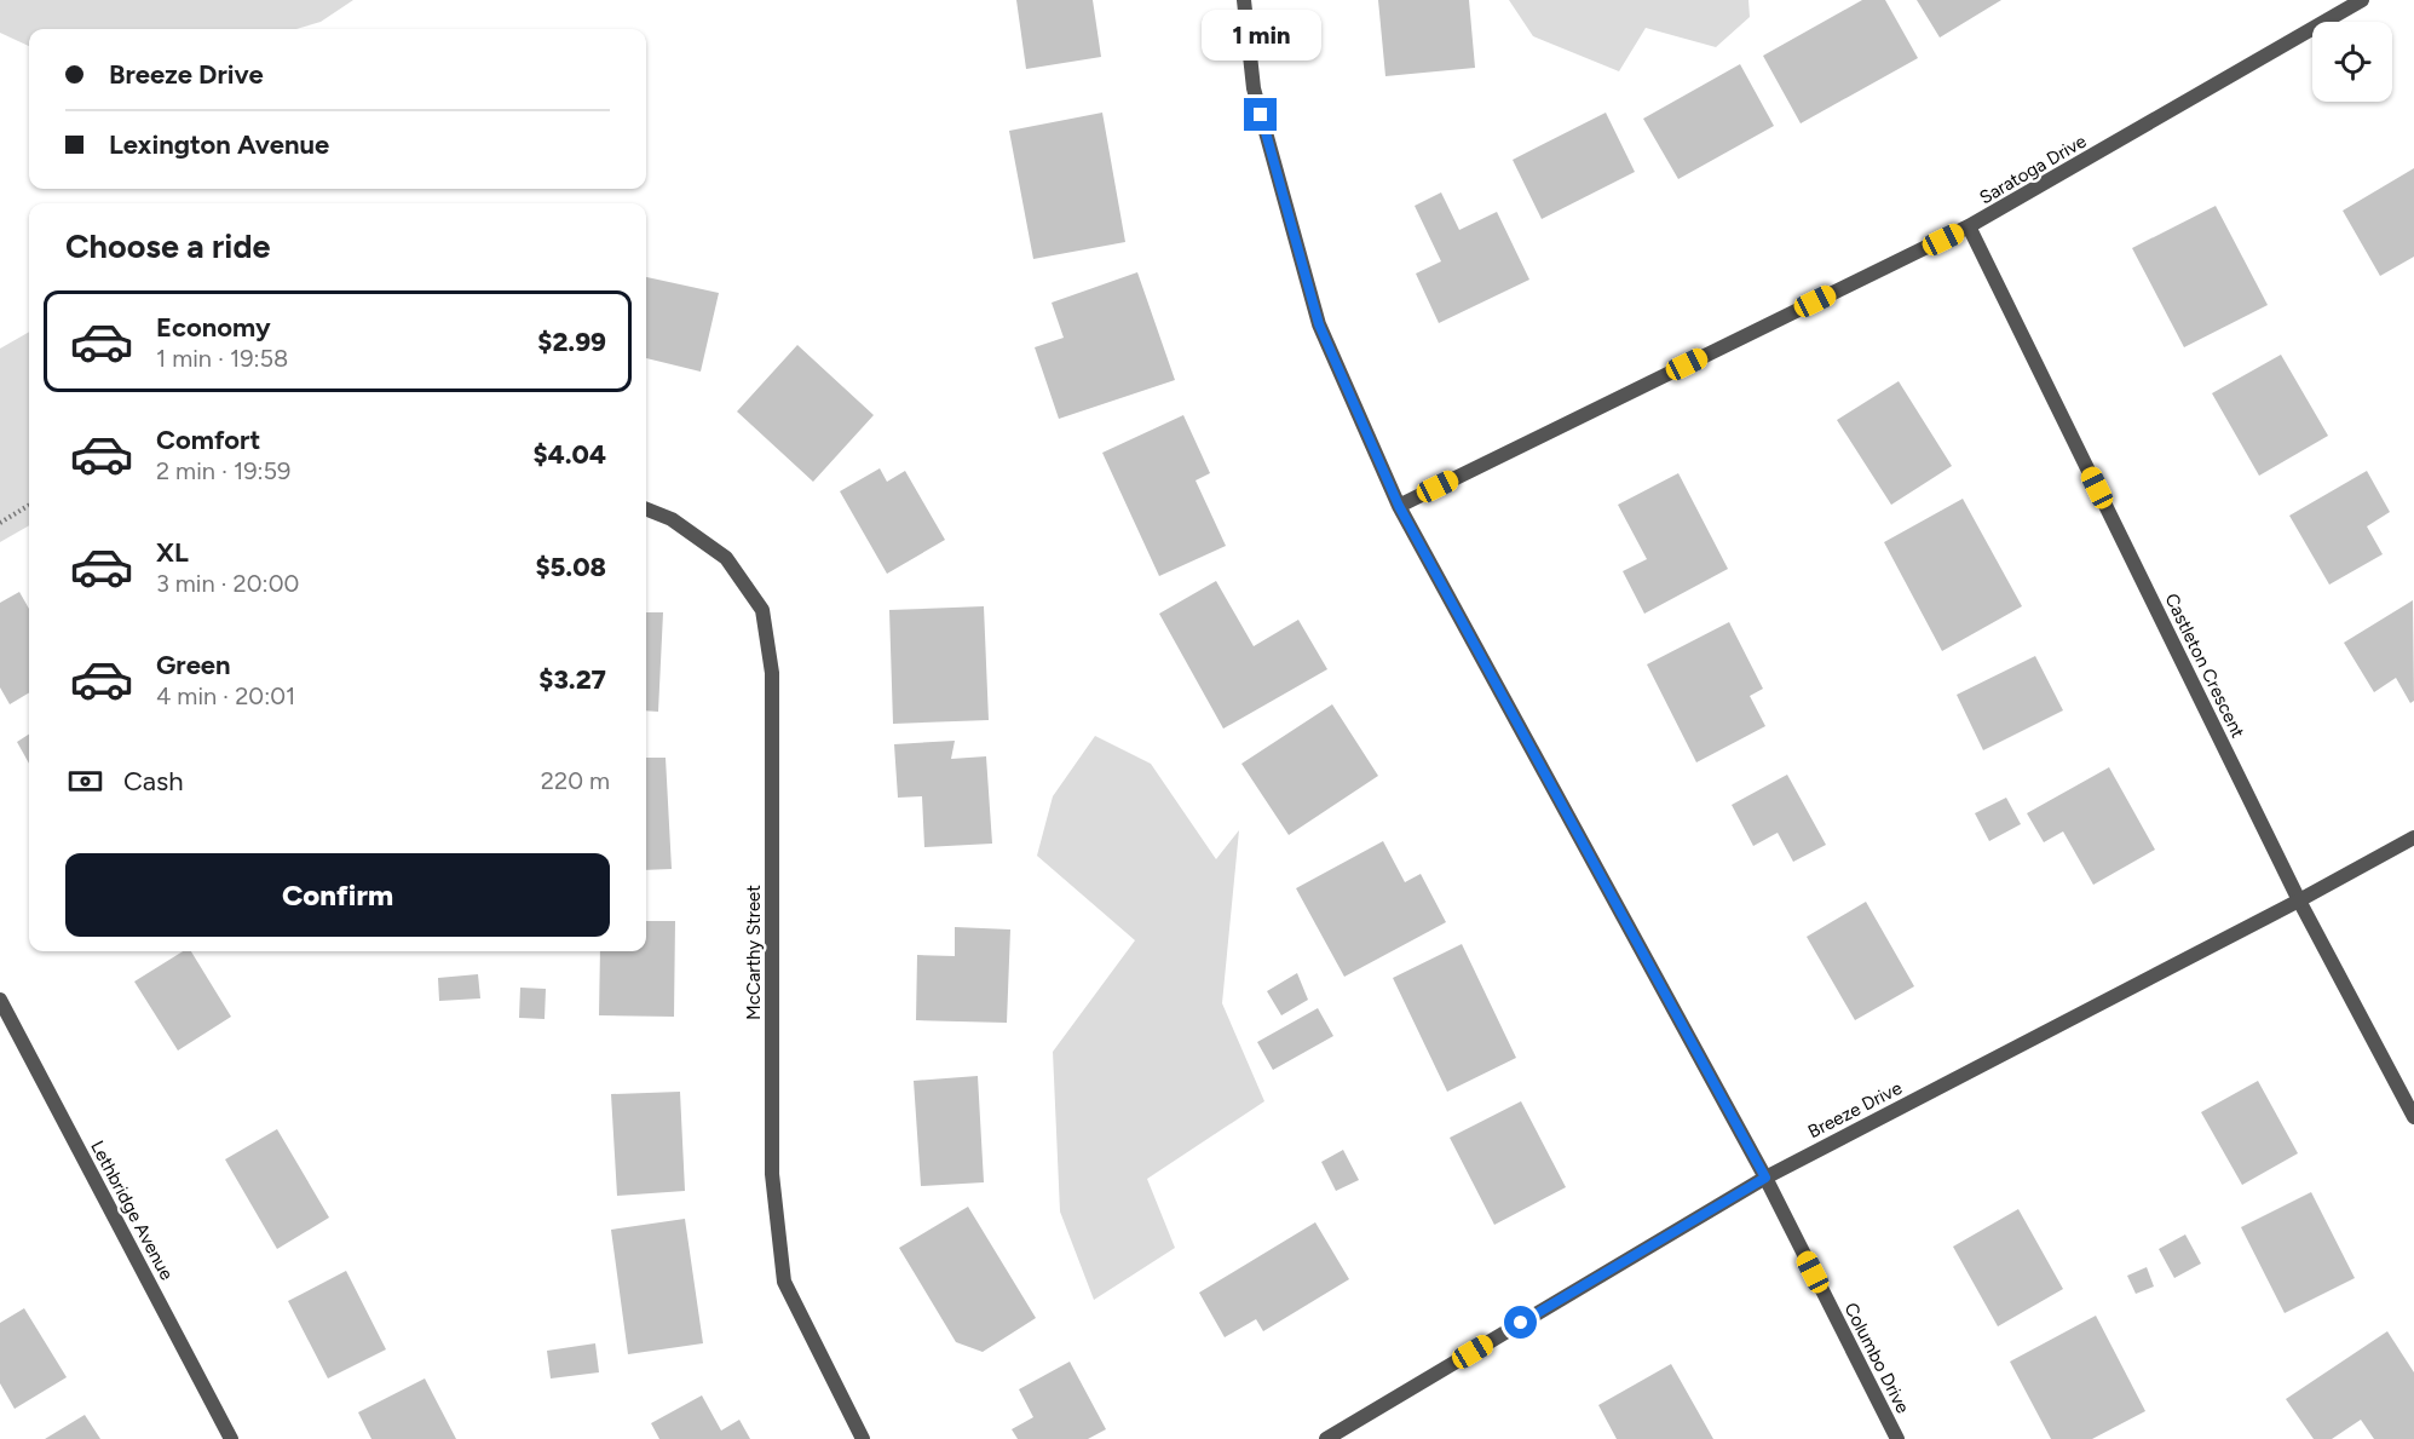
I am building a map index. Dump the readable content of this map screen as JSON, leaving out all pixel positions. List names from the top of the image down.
{
  "streets": {
    "street": [
      "Saratoga Drive",
      "Castleton Crescent",
      "McCarthy Street",
      "Breeze Drive",
      "Lethbridge Avenue",
      "Columbo Drive"
    ]
  },
  "crossings": [
    ["Saratoga Drive", "Castleton Crescent"],
    ["Saratoga Drive", "Columbo Drive"],
    ["Castleton Crescent", "Breeze Drive"],
    ["Breeze Drive", "Columbo Drive"]
  ],
  "page": {
    "bubble": "1 min",
    "banner": ["Breeze Drive", "Lexington Avenue"],
    "heading": "Choose a ride",
    "list": [
      {
        "name": "Economy",
        "note": "1 min · 19:58",
        "value": "$2.99"
      },
      {
        "name": "Comfort",
        "note": "2 min · 19:59",
        "value": "$4.04"
      },
      {
        "name": "XL",
        "note": "3 min · 20:00",
        "value": "$5.08"
      },
      {
        "name": "Green",
        "note": "4 min · 20:01",
        "value": "$3.27"
      }
    ],
    "pay": ["Cash", "220 m"],
    "buttons": "Confirm"
  }
}
